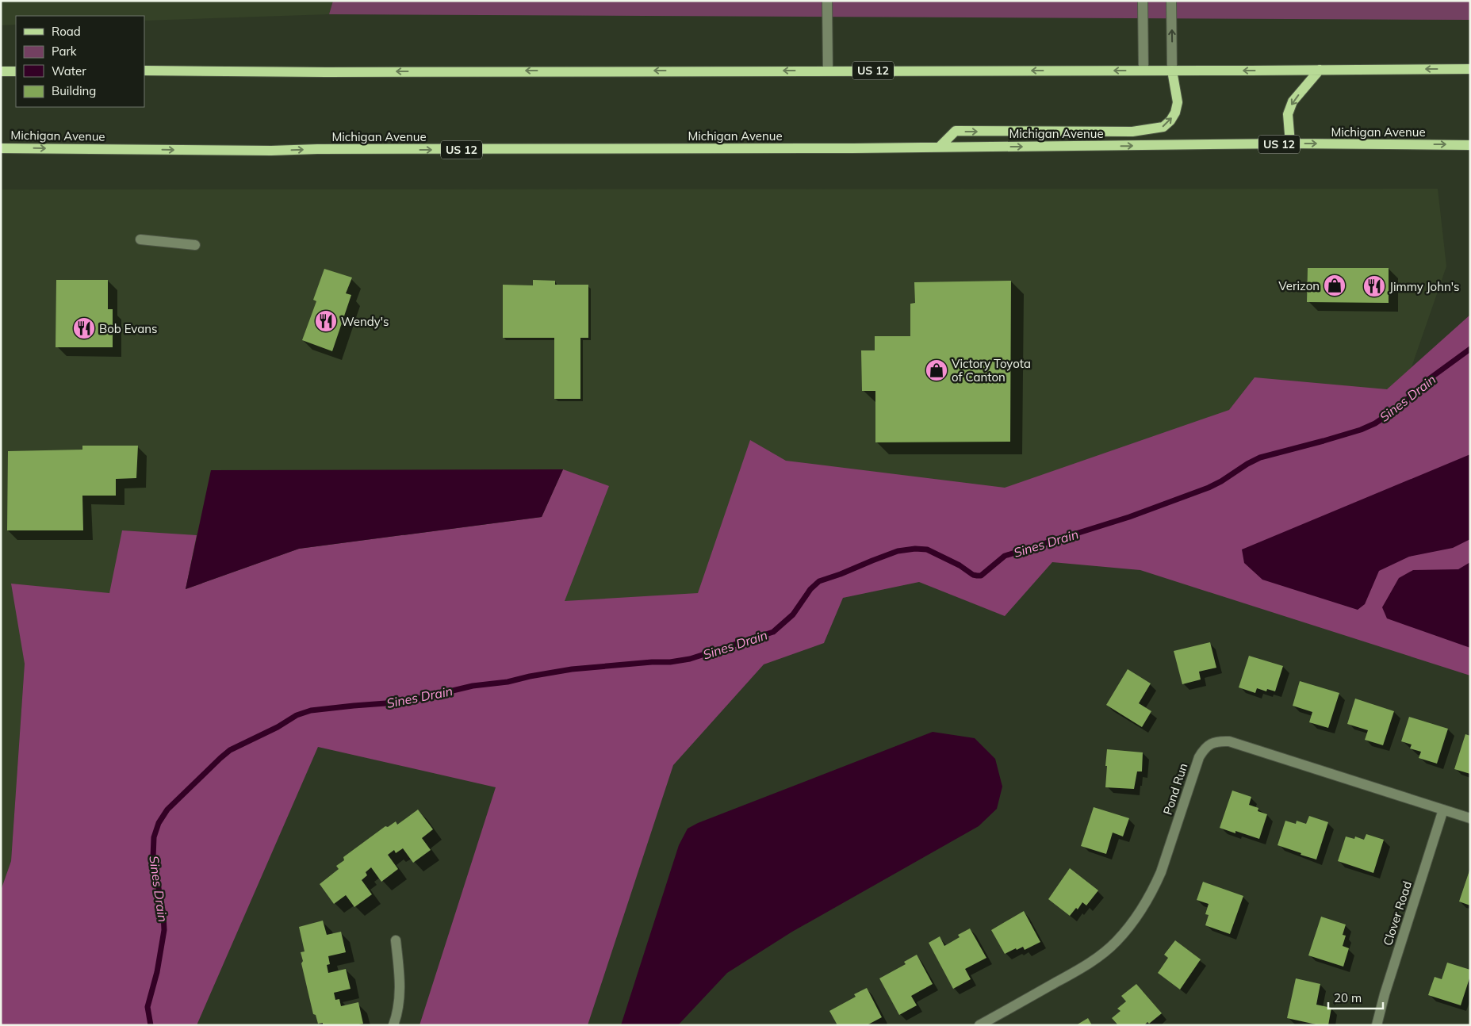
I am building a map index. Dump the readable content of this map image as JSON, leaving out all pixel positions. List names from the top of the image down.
{
  "streets": {
    "main road": ["US 12", "Michigan Avenue"],
    "street": ["Pond Run", "Clover Road"]
  },
  "crossings": [
    ["Pond Run", "Clover Road"]
  ],
  "water": ["Sines Drain"],
  "places": {
    "shop": ["Verizon", "Victory Toyota of Canton"],
    "restaurant": ["Jimmy John's", "Wendy's", "Bob Evans"]
  },
  "legend": [
    "Road",
    "Park",
    "Water",
    "Building"
  ],
  "scale_bar": "20 m"
}
